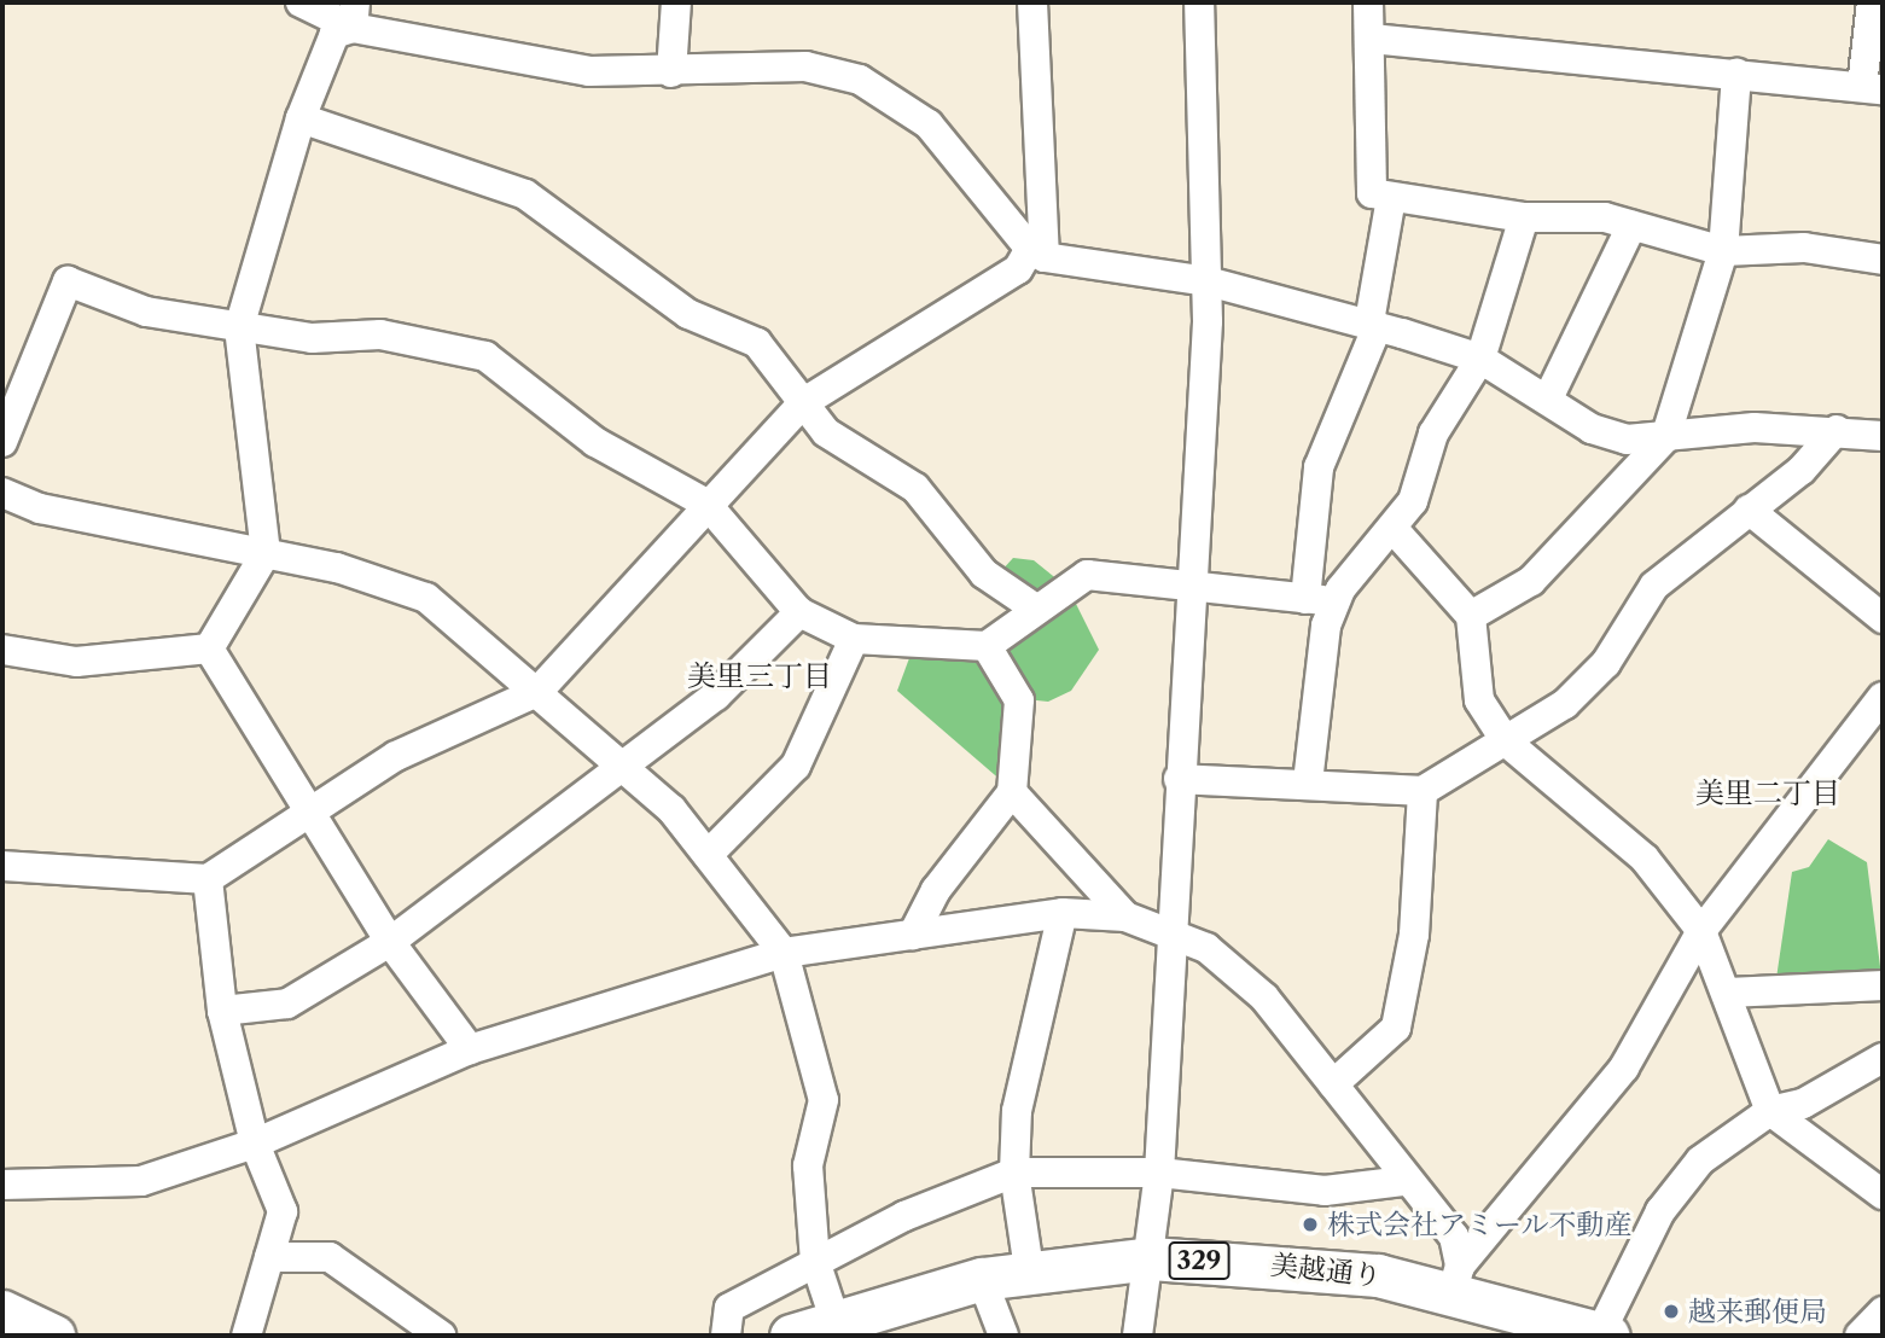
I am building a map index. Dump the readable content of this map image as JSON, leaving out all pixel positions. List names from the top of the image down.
{
  "streets": {
    "highway": ["329", "美越通り"]
  },
  "districts": ["美里三丁目", "美里二丁目"],
  "places": ["株式会社アミール不動産", "越来郵便局"]
}
